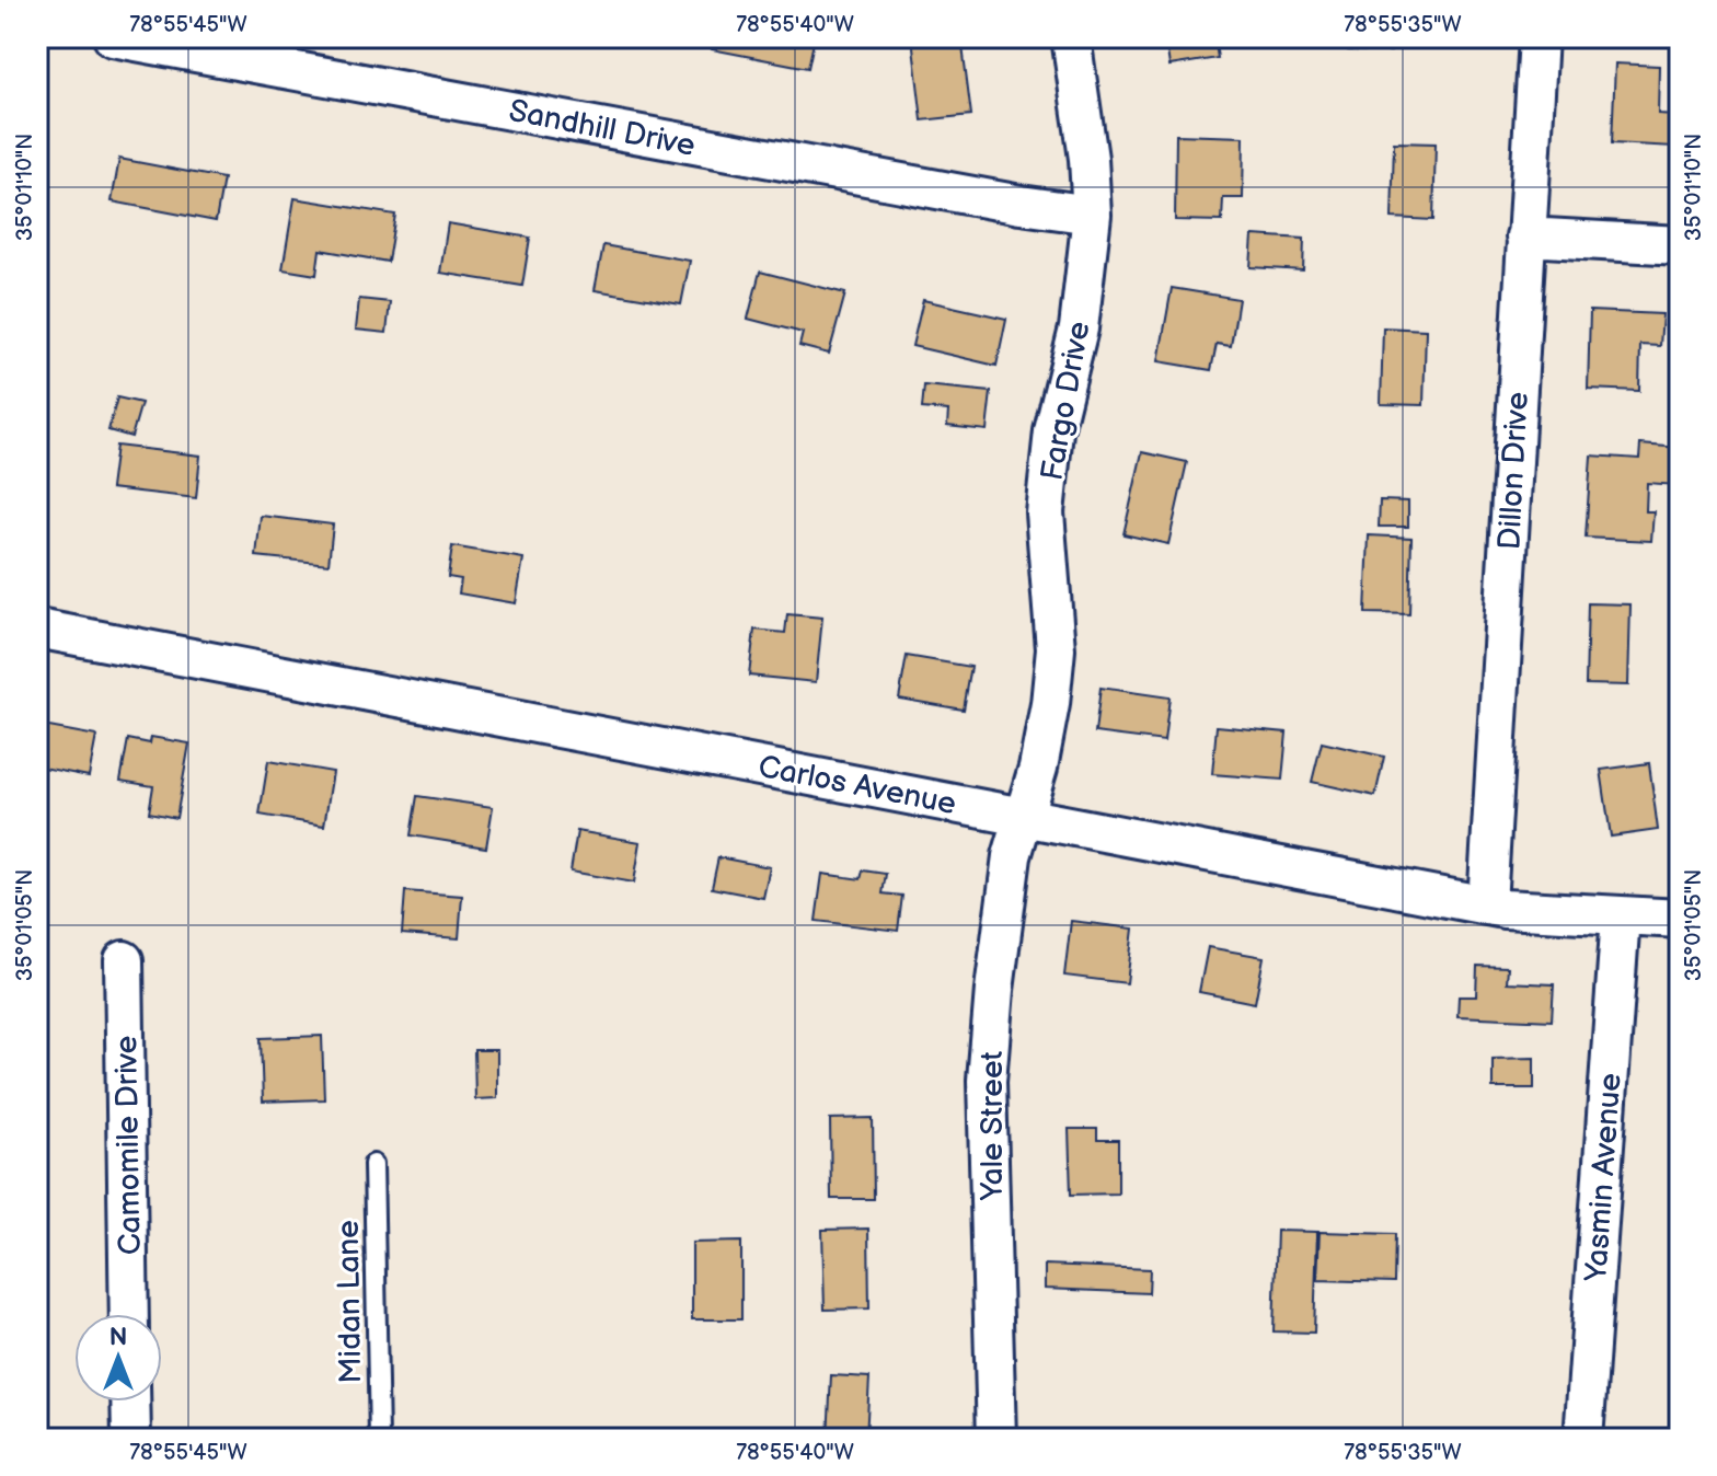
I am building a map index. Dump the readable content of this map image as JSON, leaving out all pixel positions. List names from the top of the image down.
{
  "streets": {
    "street": [
      "Sandhill Drive",
      "Fargo Drive",
      "Dillon Drive",
      "Carlos Avenue",
      "Yale Street",
      "Camomile Drive",
      "Yasmin Avenue"
    ],
    "lane": ["Midan Lane"]
  },
  "crossings": [
    ["Sandhill Drive", "Fargo Drive"],
    ["Fargo Drive", "Carlos Avenue"],
    ["Fargo Drive", "Yale Street"],
    ["Dillon Drive", "Carlos Avenue"],
    ["Carlos Avenue", "Yale Street"],
    ["Carlos Avenue", "Yasmin Avenue"]
  ],
  "north": "top",
  "coordinates": [
    "78°55'45\"W",
    "78°55'40\"W",
    "78°55'35\"W",
    "35°01'10\"N",
    "35°01'05\"N"
  ]
}
